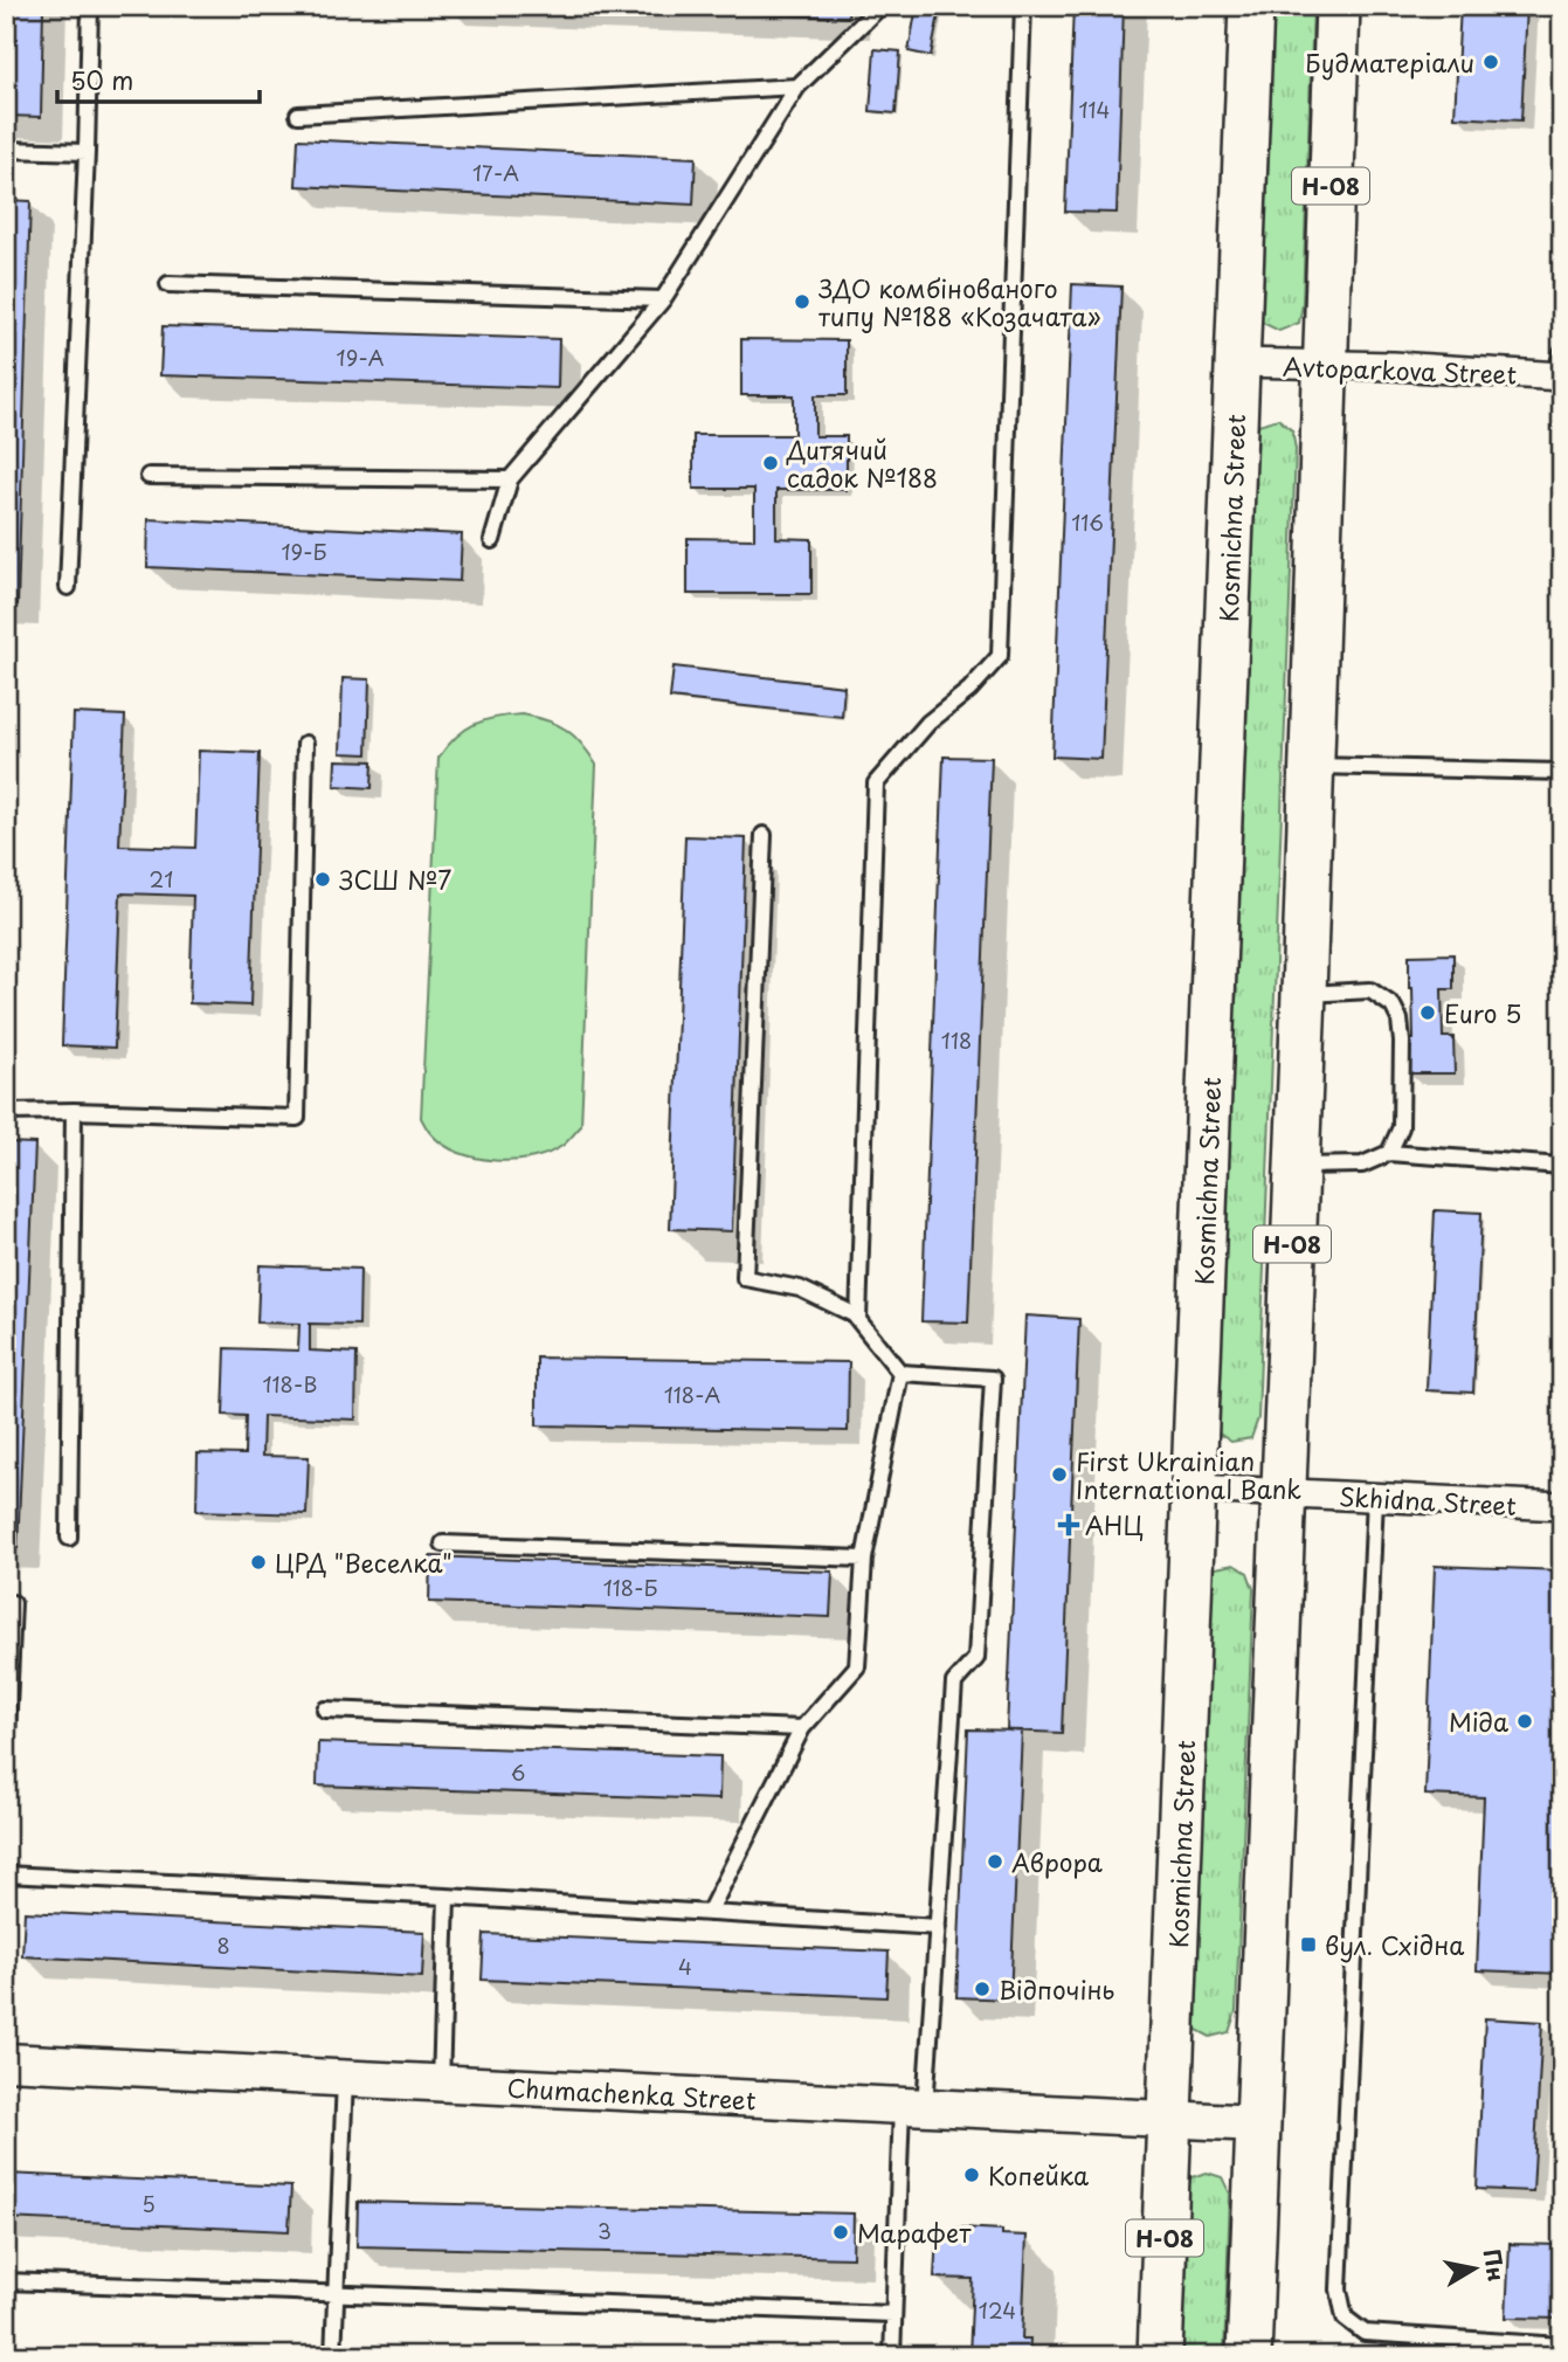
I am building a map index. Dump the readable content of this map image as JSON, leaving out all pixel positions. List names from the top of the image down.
{
  "streets": {
    "main road": ["Н-08", "Kosmichna Street"],
    "street": ["Avtoparkova Street", "Skhidna Street", "Chumachenka Street"]
  },
  "crossings": [
    ["Н-08", "Avtoparkova Street"],
    ["Н-08", "Skhidna Street"],
    ["Н-08", "Chumachenka Street"],
    ["Avtoparkova Street", "Kosmichna Street"],
    ["Kosmichna Street", "Skhidna Street"],
    ["Kosmichna Street", "Chumachenka Street"]
  ],
  "places": {
    "other": [
      "Будматеріали",
      "ЗДО комбінованого типу №188 «Козачата»",
      "Дитячий садок №188",
      "ЗСШ №7",
      "Euro 5",
      "First Ukrainian International Bank",
      "ЦРД \"Веселка\"",
      "Міда",
      "Аврора",
      "Відпочінь",
      "Копейка",
      "Марафет"
    ],
    "health": ["АНЦ"],
    "transit": ["вул. Східна"]
  },
  "house_numbers": [
    "114",
    "17-А",
    "19-А",
    "116",
    "19-Б",
    "21",
    "118",
    "118-В",
    "118-А",
    "118-Б",
    "6",
    "8",
    "4",
    "5",
    "3",
    "124"
  ],
  "scale_bar": "50 m",
  "north": "right"
}
